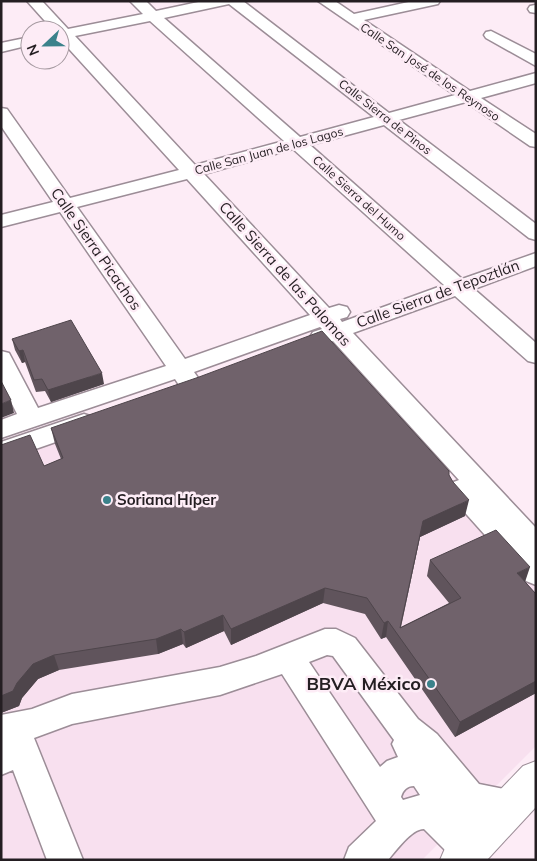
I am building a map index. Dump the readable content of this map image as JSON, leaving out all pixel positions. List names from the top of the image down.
{
  "streets": {
    "street": [
      "Calle San José de los Reynoso",
      "Calle Sierra de Pinos",
      "Calle San Juan de los Lagos",
      "Calle Sierra del Humo",
      "Calle Sierra Picachos",
      "Calle Sierra de las Palomas",
      "Calle Sierra de Tepoztlán"
    ]
  },
  "crossings": [
    ["Calle San José de los Reynoso", "Calle San Juan de los Lagos"],
    ["Calle Sierra de Pinos", "Calle San Juan de los Lagos"],
    ["Calle San Juan de los Lagos", "Calle Sierra del Humo"],
    ["Calle San Juan de los Lagos", "Calle Sierra Picachos"],
    ["Calle San Juan de los Lagos", "Calle Sierra de las Palomas"],
    ["Calle Sierra del Humo", "Calle Sierra de Tepoztlán"],
    ["Calle Sierra Picachos", "Calle Sierra de Tepoztlán"],
    ["Calle Sierra de las Palomas", "Calle Sierra de Tepoztlán"]
  ],
  "places": ["Soriana Híper", "BBVA México"],
  "north": "left"
}
